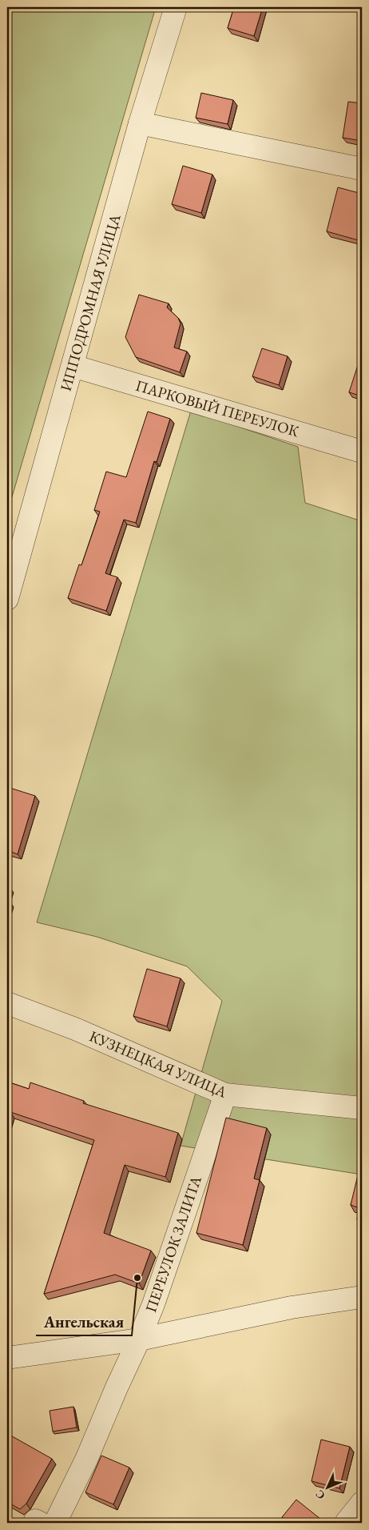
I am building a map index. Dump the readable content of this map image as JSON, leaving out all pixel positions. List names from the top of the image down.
{
  "streets": {
    "street": [
      "ИППОДРОМНАЯ УЛИЦА",
      "ПАРКОВЫЙ ПЕРЕУЛОК",
      "КУЗНЕЦКАЯ УЛИЦА",
      "ПЕРЕУЛОК ЗАЛИТА"
    ]
  },
  "crossings": [
    ["ИППОДРОМНАЯ УЛИЦА", "ПАРКОВЫЙ ПЕРЕУЛОК"],
    ["КУЗНЕЦКАЯ УЛИЦА", "ПЕРЕУЛОК ЗАЛИТА"]
  ],
  "places": ["Ангельская"],
  "north": "bottom left"
}
